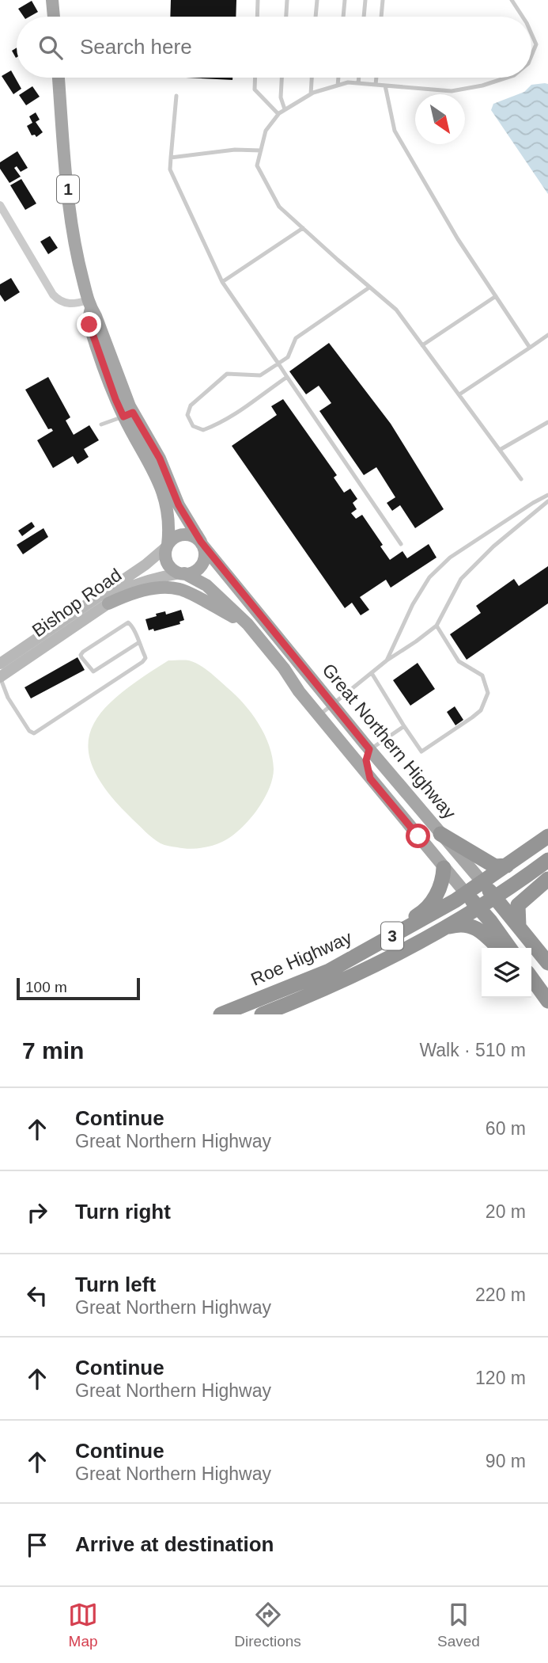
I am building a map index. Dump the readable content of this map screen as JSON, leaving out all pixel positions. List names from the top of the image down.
{
  "streets": {
    "highway": [
      "1",
      "Great Northern Highway",
      "3",
      "Roe Highway"
    ],
    "street": ["Bishop Road"]
  },
  "crossings": [
    ["1", "Bishop Road"],
    ["1", "Great Northern Highway"],
    ["Bishop Road", "Great Northern Highway"],
    ["Great Northern Highway", "3"],
    ["Great Northern Highway", "Roe Highway"],
    ["3", "Roe Highway"]
  ],
  "scale_bar": "100 m",
  "north": "bottom right",
  "page": {
    "search": "Search here",
    "scale": "100 m",
    "heading": ["7 min", "Walk · 510 m"],
    "list": [
      ["Continue", "Great Northern Highway", "60 m"],
      ["Turn right", "20 m"],
      ["Turn left", "Great Northern Highway", "220 m"],
      ["Continue", "Great Northern Highway", "120 m"],
      ["Continue", "Great Northern Highway", "90 m"],
      "Arrive at destination"
    ],
    "nav": ["Map", "Directions", "Saved"]
  }
}
